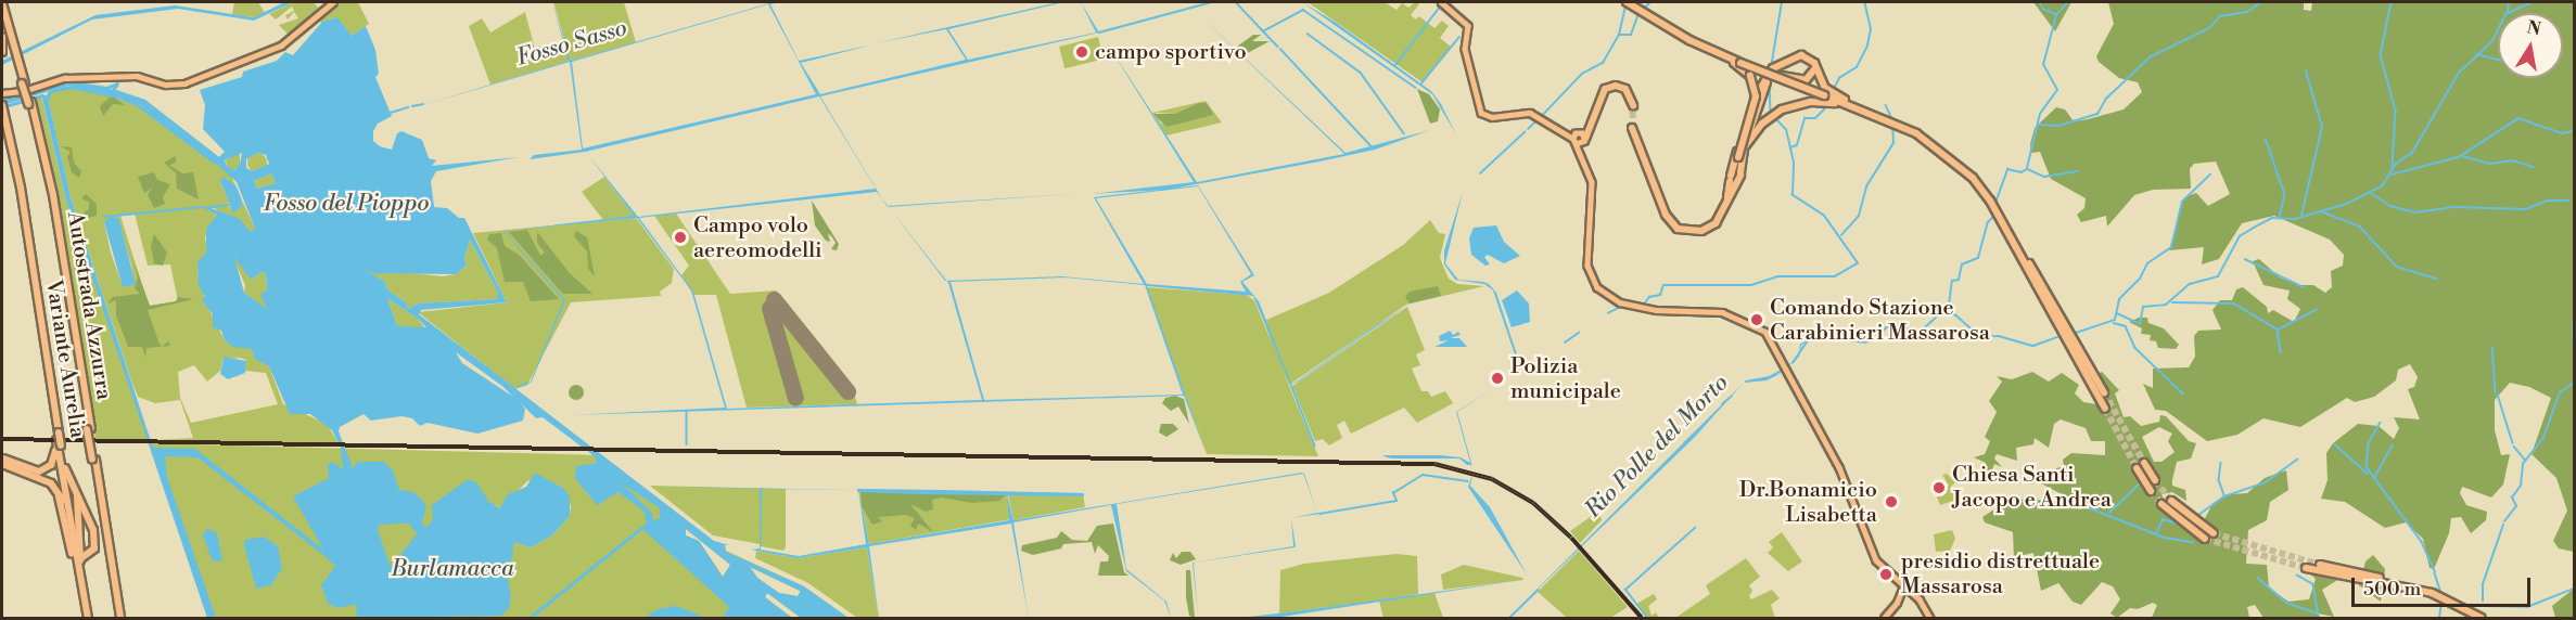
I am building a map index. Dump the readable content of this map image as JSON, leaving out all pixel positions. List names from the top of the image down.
{
  "streets": {
    "highway": ["Autostrada Azzurra", "Variante Aurelia"]
  },
  "water": [
    "Fosso Sasso",
    "Fosso del Pioppo",
    "Rio Polle del Morto",
    "Burlamacca"
  ],
  "places": [
    "campo sportivo",
    "Campo volo aereomodelli",
    "Comando Stazione Carabinieri Massarosa",
    "Polizia municipale",
    "Chiesa Santi Jacopo e Andrea",
    "Dr.Bonamicio Lisabetta",
    "presidio distrettuale Massarosa"
  ],
  "scale_bar": "500 m",
  "north": "top"
}
